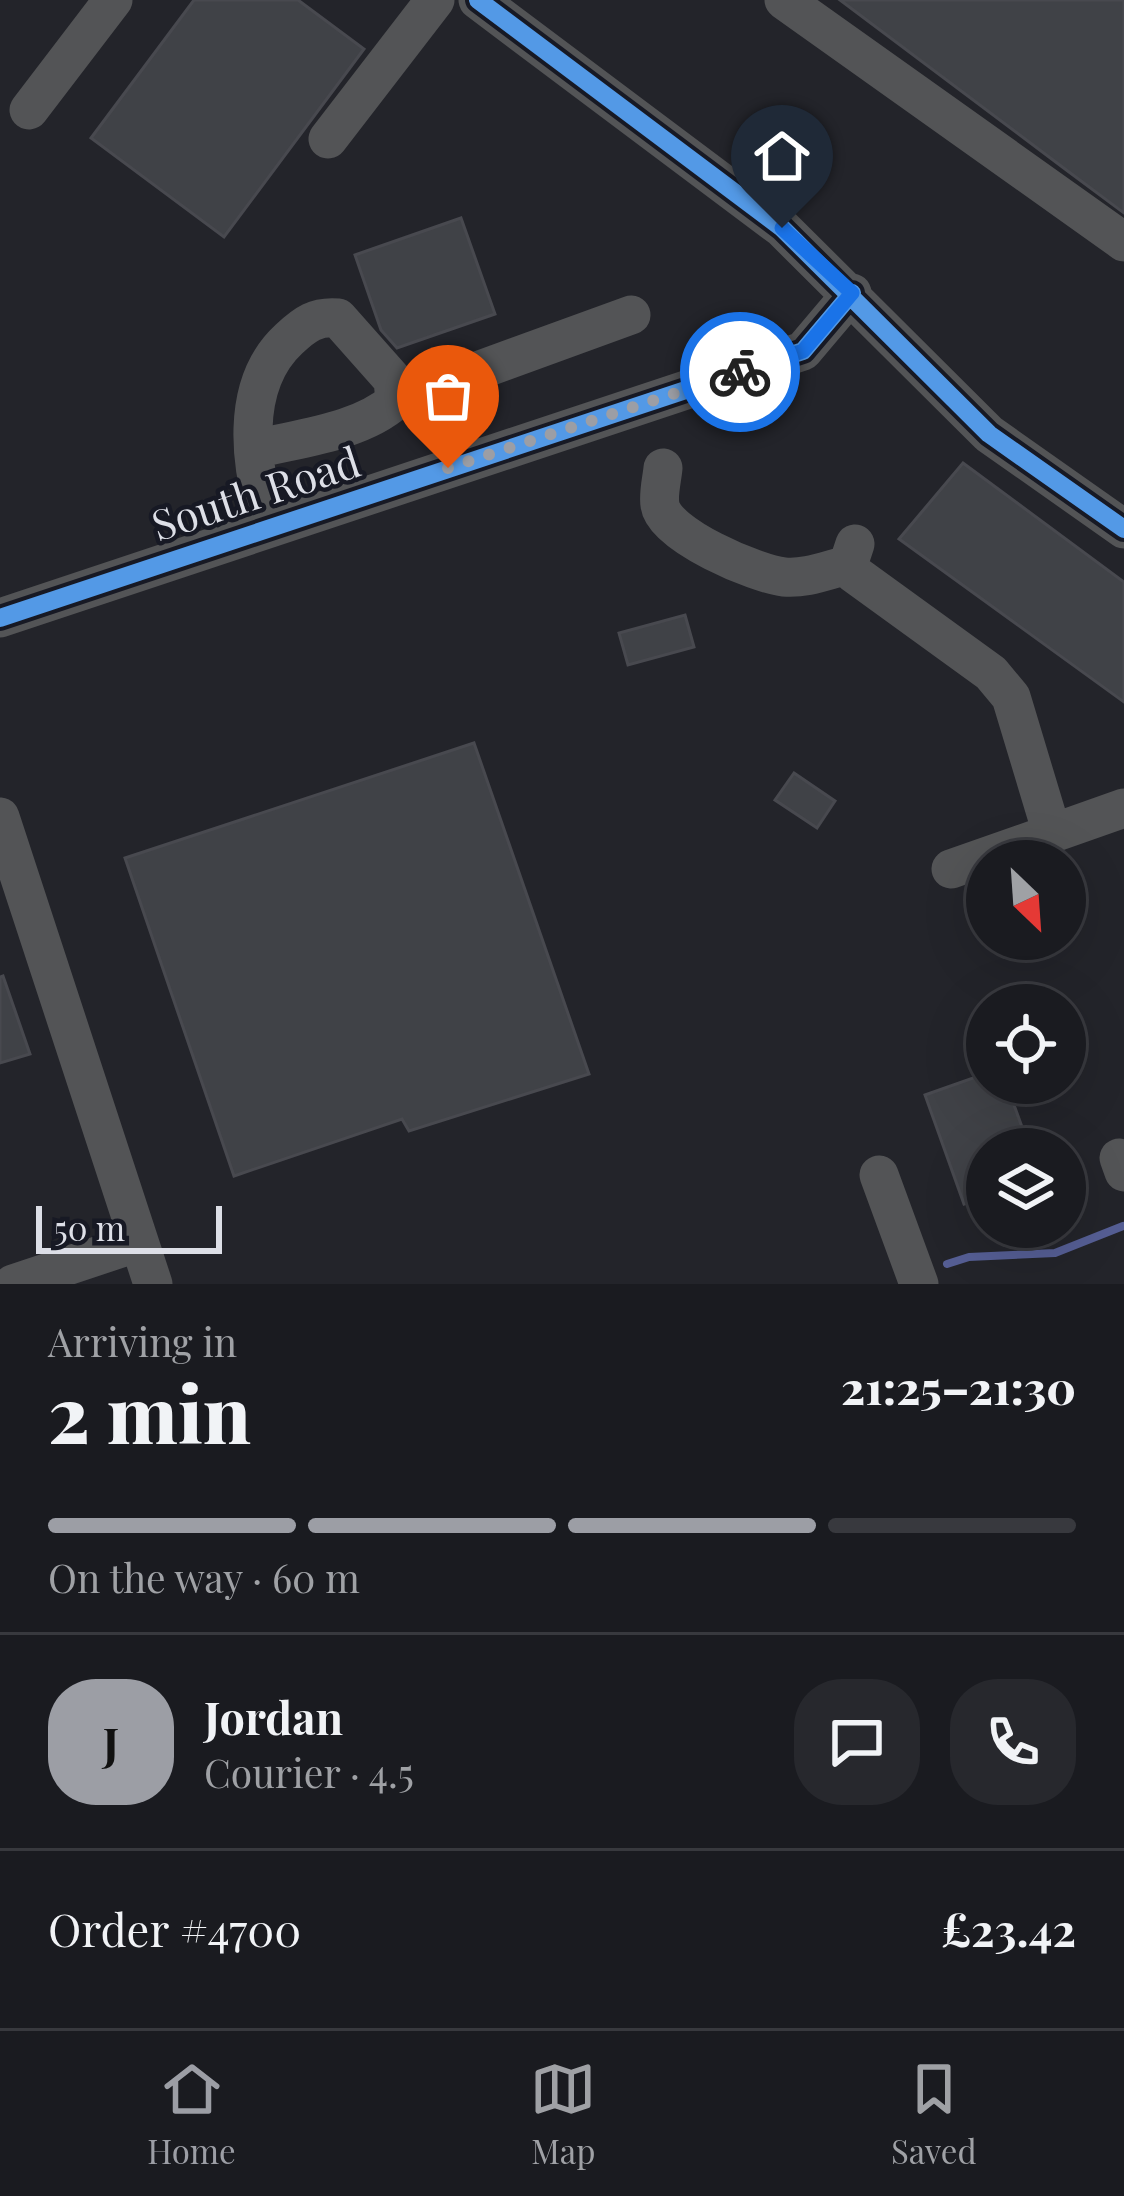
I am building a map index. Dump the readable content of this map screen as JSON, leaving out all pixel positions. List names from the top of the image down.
{
  "streets": {
    "street": ["South Road"]
  },
  "scale_bar": "50 m",
  "north": "bottom right",
  "page": {
    "scale": "50 m",
    "heading": ["2 min", "Arriving in", "21:25–21:30"],
    "panel": [
      "Jordan",
      "Courier · 4.5",
      "Order #4700",
      "£23.42"
    ],
    "bar": "On the way · 60 m",
    "round": "J",
    "tabs": ["Home", "Map", "Saved"]
  }
}
